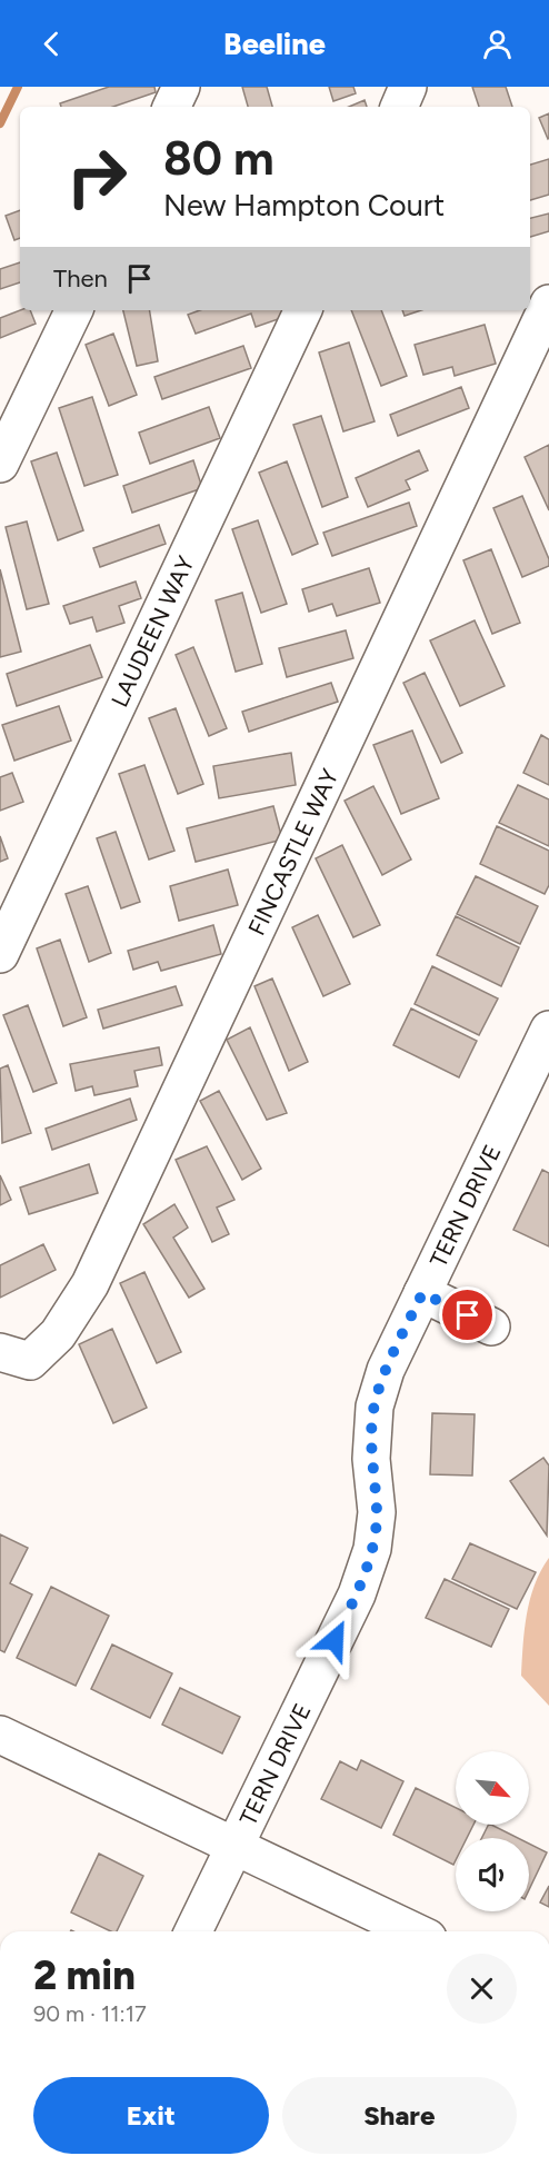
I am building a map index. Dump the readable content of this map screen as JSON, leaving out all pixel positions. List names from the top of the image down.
{
  "streets": {
    "street": ["LAUDEEN WAY", "FINCASTLE WAY", "TERN DRIVE"]
  },
  "north": "bottom right",
  "page": {
    "header": "Beeline",
    "turn": ["80 m", "New Hampton Court"],
    "then": "Then",
    "heading": ["2 min", "90 m · 11:17"],
    "buttons": ["Exit", "Share"]
  }
}
